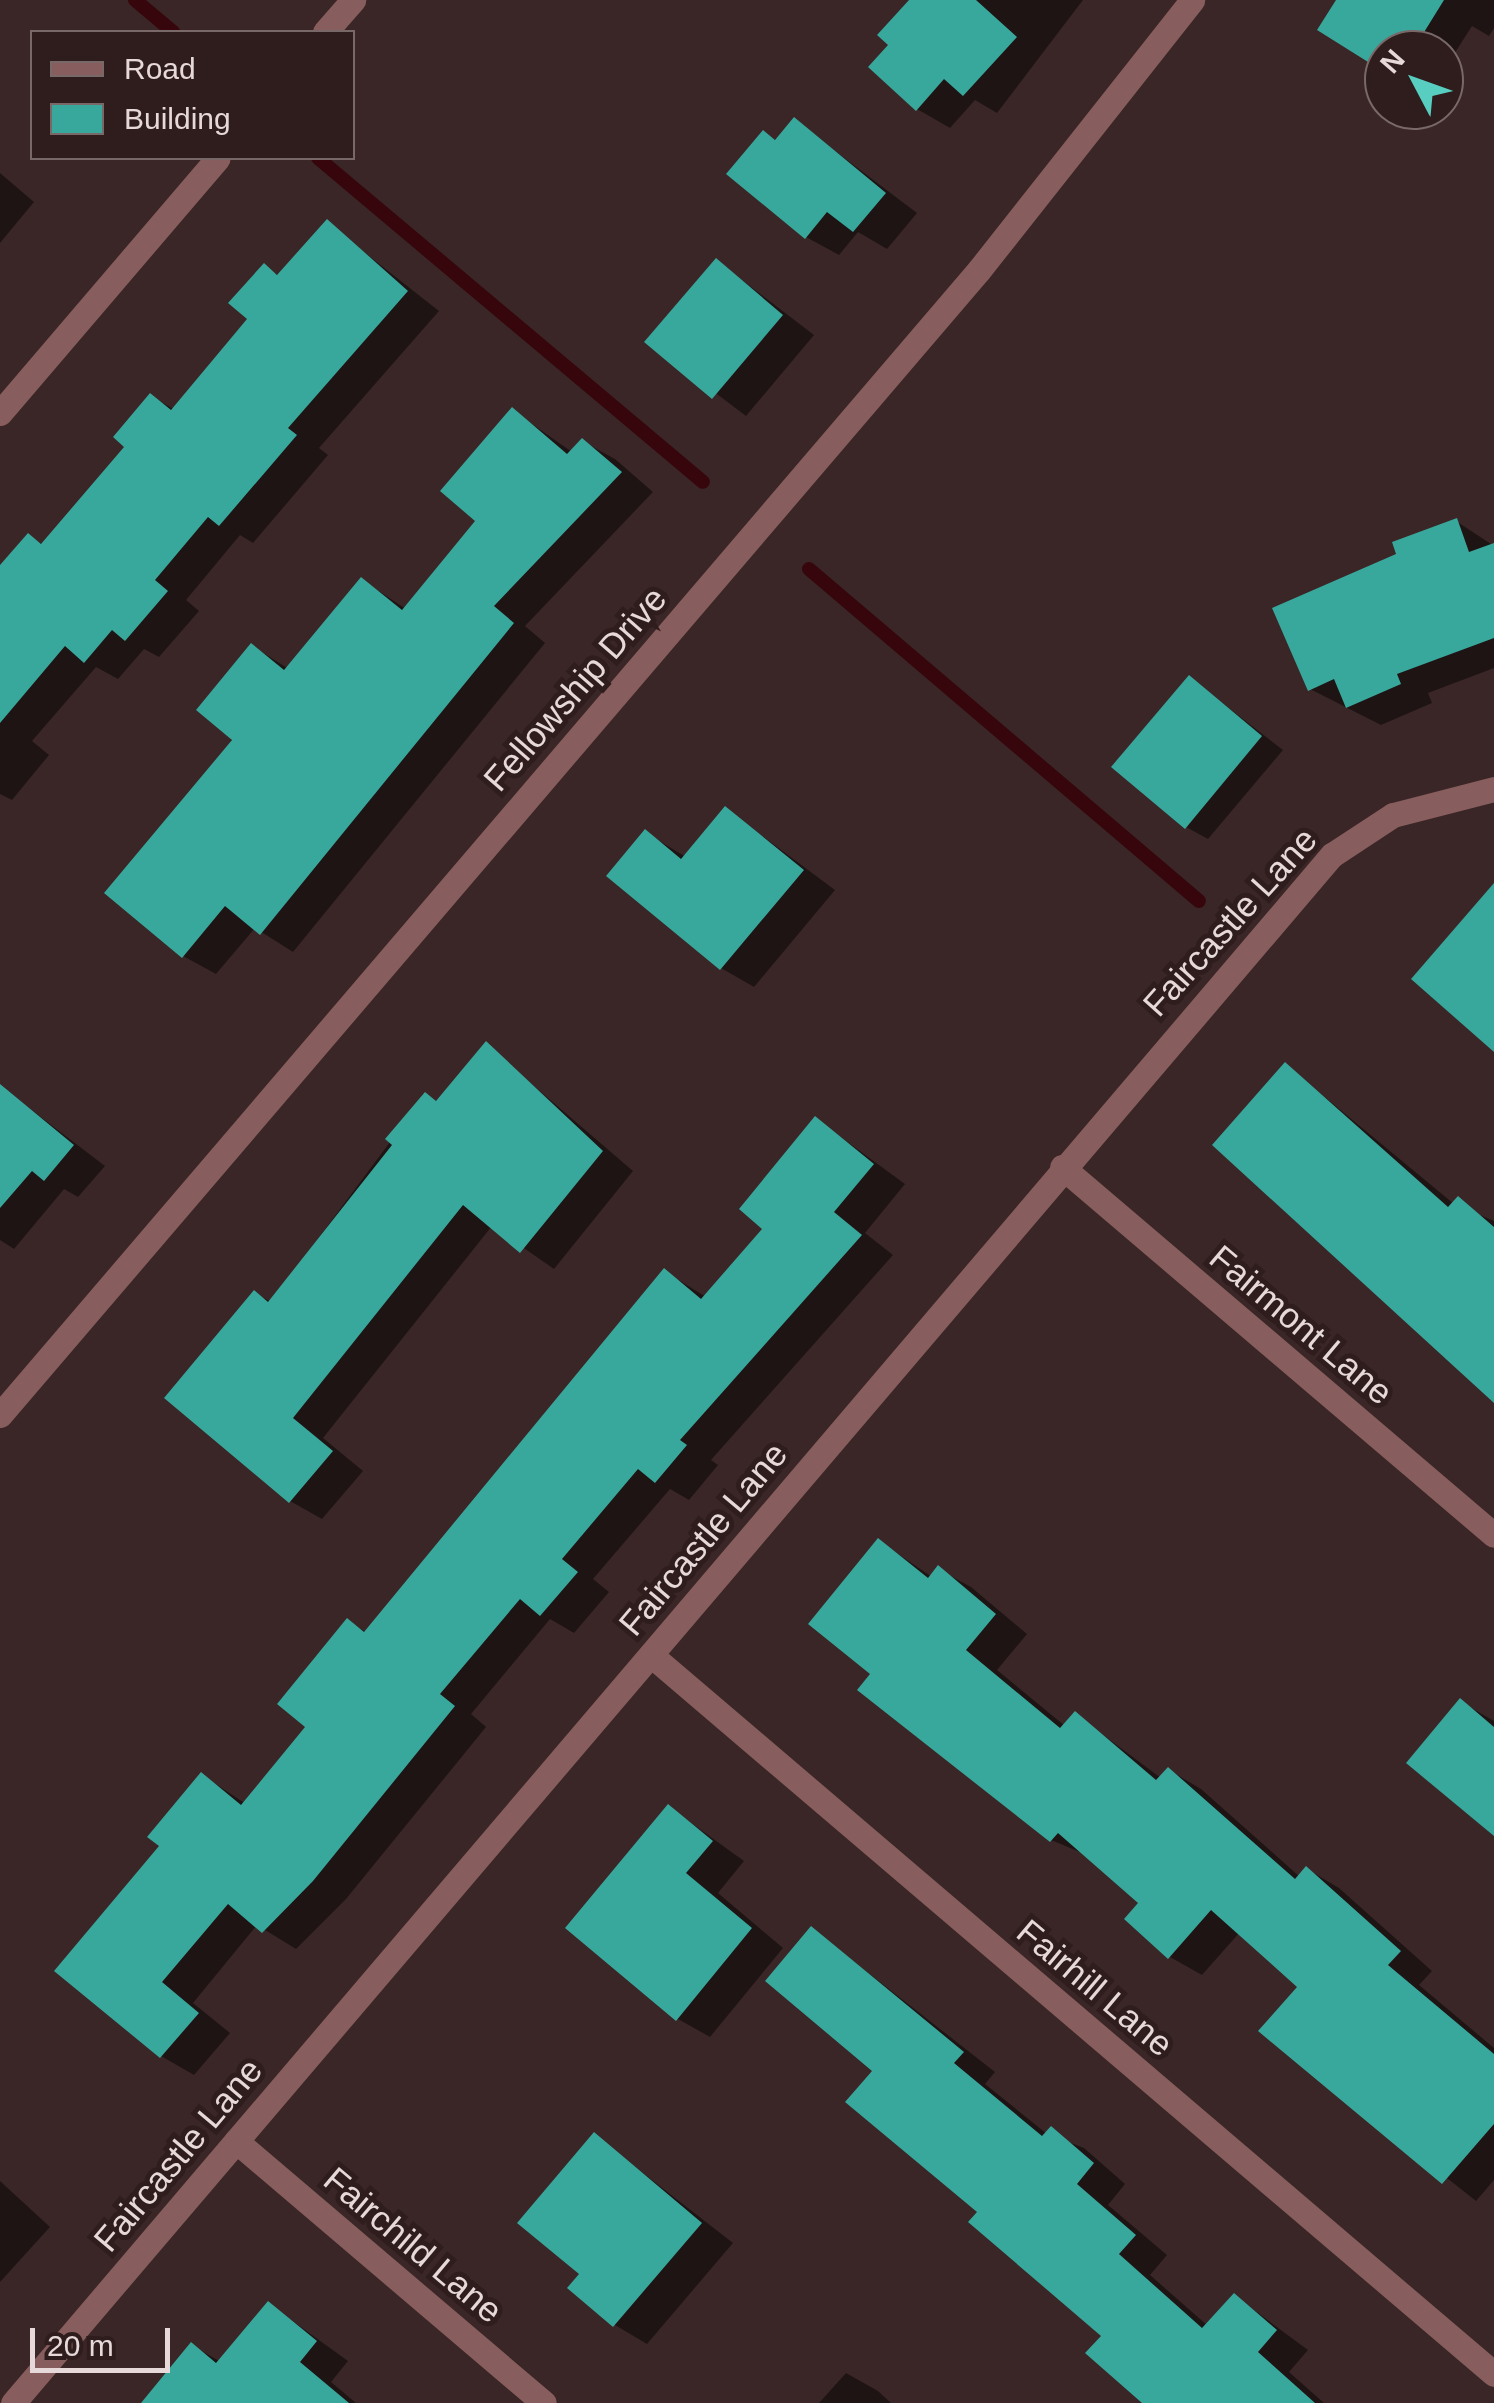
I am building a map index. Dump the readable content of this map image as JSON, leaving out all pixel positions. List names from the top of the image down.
{
  "streets": {
    "street": [
      "Fellowship Drive",
      "Faircastle Lane",
      "Fairmont Lane",
      "Fairhill Lane",
      "Fairchild Lane"
    ]
  },
  "crossings": [
    ["Faircastle Lane", "Fairmont Lane"],
    ["Faircastle Lane", "Fairhill Lane"],
    ["Faircastle Lane", "Fairchild Lane"]
  ],
  "legend": ["Road", "Building"],
  "scale_bar": "20 m",
  "north": "top left"
}
